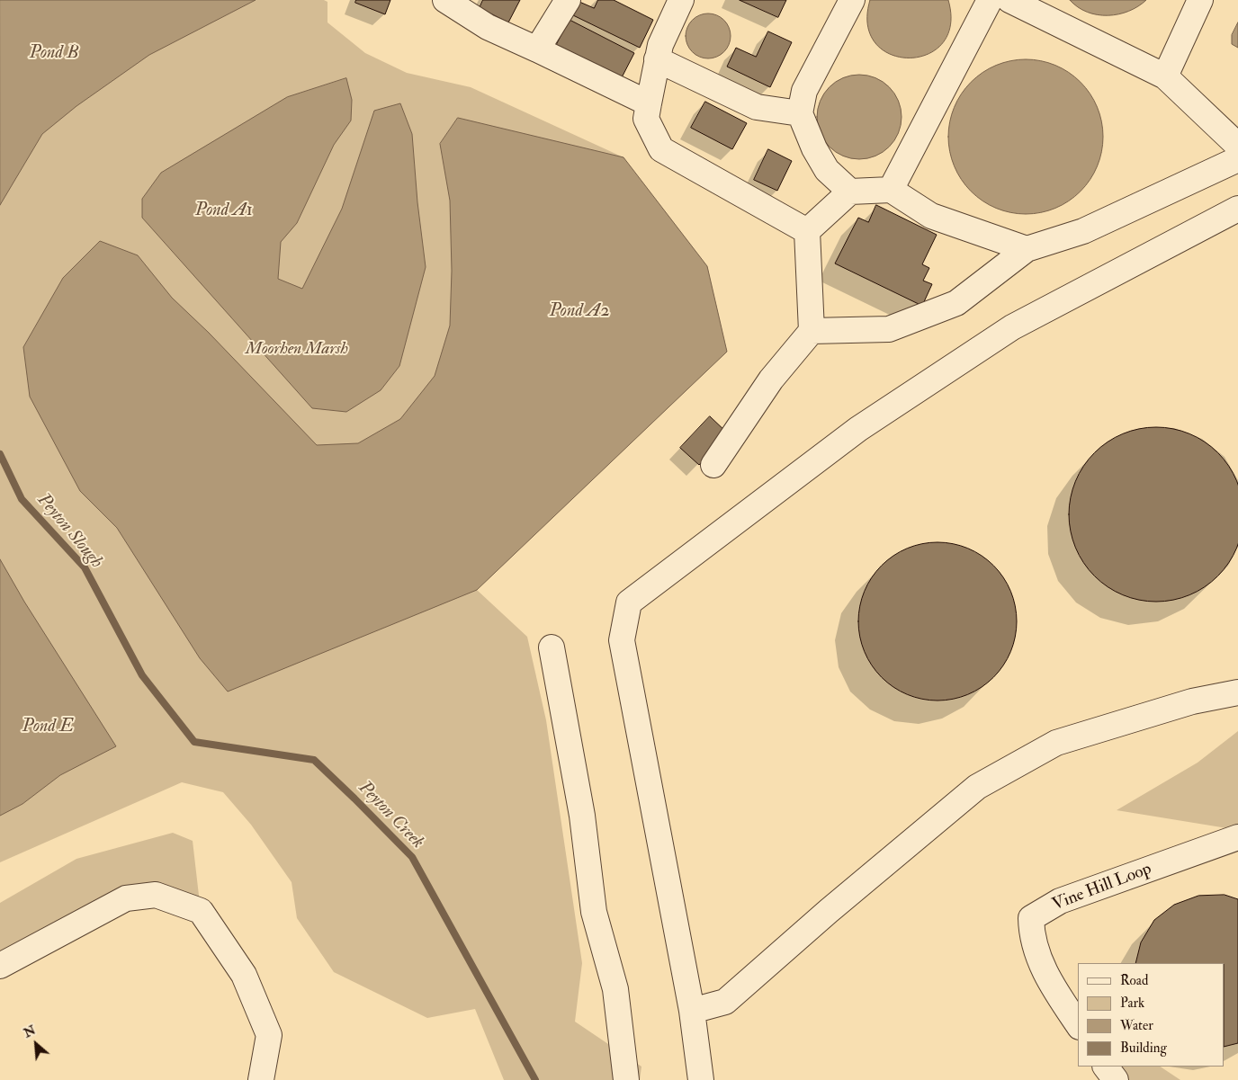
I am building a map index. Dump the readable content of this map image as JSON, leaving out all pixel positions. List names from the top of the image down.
{
  "streets": {
    "street": ["Vine Hill Loop"]
  },
  "water": [
    "Pond B",
    "Pond A1",
    "Pond A2",
    "Peyton Slough",
    "Pond E",
    "Peyton Creek"
  ],
  "parks": ["Moorhen Marsh"],
  "legend": [
    "Road",
    "Park",
    "Water",
    "Building"
  ],
  "north": "top left"
}
